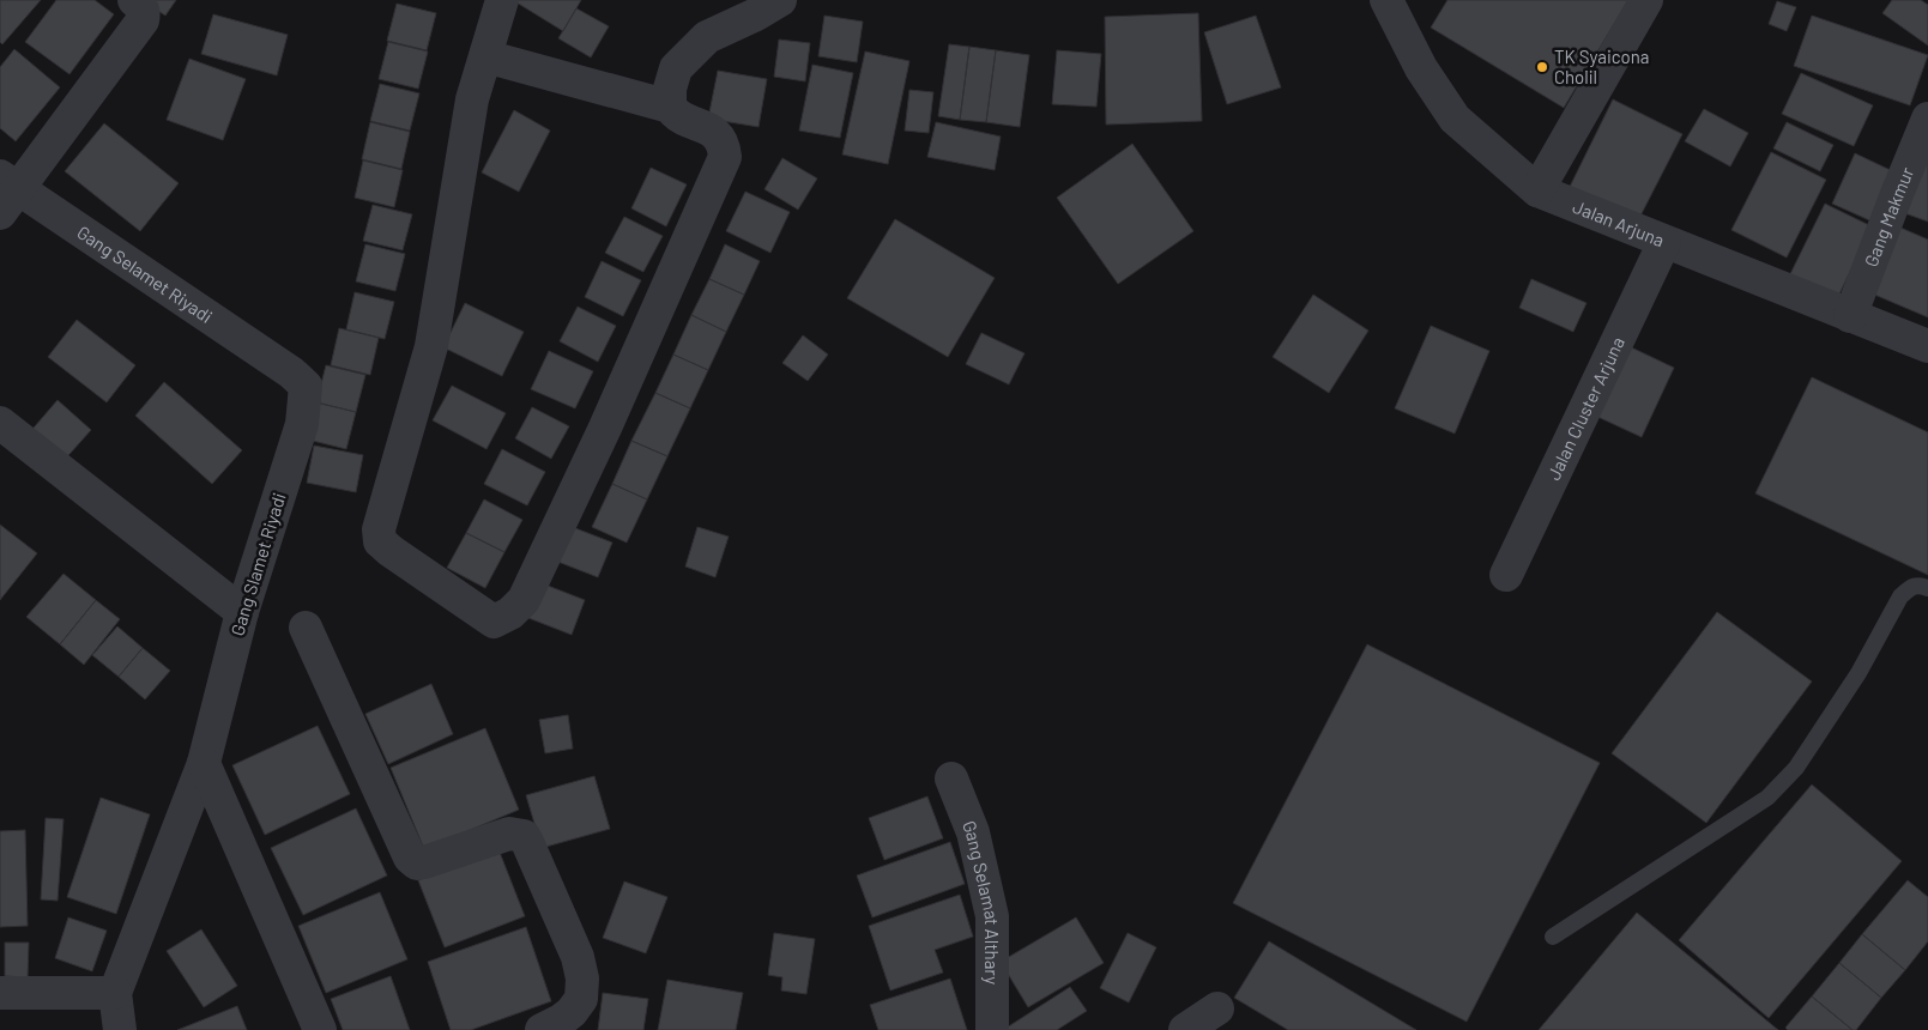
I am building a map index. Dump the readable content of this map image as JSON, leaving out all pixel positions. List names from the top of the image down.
{
  "streets": {
    "street": [
      "Gang Makmur",
      "Jalan Arjuna",
      "Gang Selamet Riyadi",
      "Jalan Cluster Arjuna",
      "Gang Slamet Riyadi",
      "Gang Selamat Althary"
    ]
  },
  "crossings": [
    ["Gang Makmur", "Jalan Arjuna"],
    ["Jalan Arjuna", "Jalan Cluster Arjuna"],
    ["Gang Selamet Riyadi", "Gang Slamet Riyadi"]
  ],
  "places": ["TK Syaicona Cholil"]
}
